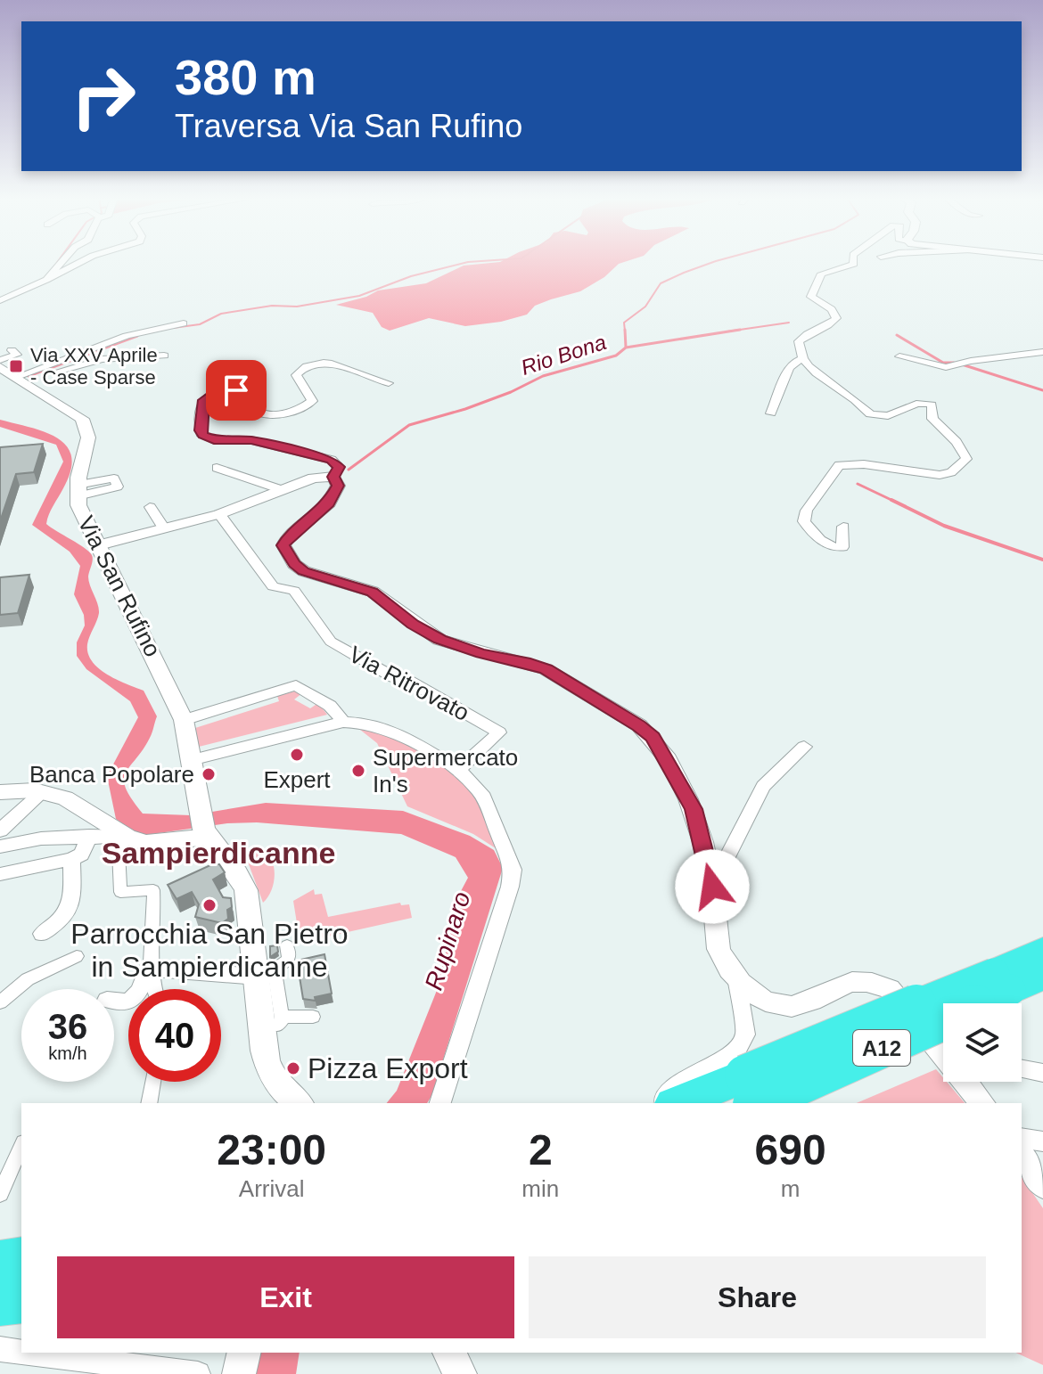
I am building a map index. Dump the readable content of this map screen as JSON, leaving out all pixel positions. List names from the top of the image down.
{
  "streets": {
    "highway": ["A12"],
    "main road": ["Via San Rufino"],
    "street": ["Via Ritrovato"]
  },
  "districts": ["Sampierdicanne"],
  "water": ["Rio Bona", "Rupinaro"],
  "places": {
    "transit": ["Via XXV Aprile - Case Sparse"],
    "other": [
      "Expert",
      "Supermercato In's",
      "Banca Popolare",
      "Parrocchia San Pietro in Sampierdicanne",
      "Pizza Export"
    ]
  },
  "page": {
    "turn": ["380 m", "Traversa Via San Rufino"],
    "speed": "36 km/h",
    "limit": "40",
    "eta": [
      "23:00",
      "Arrival",
      "2",
      "min",
      "690",
      "m"
    ],
    "buttons": ["Exit", "Share"]
  }
}
